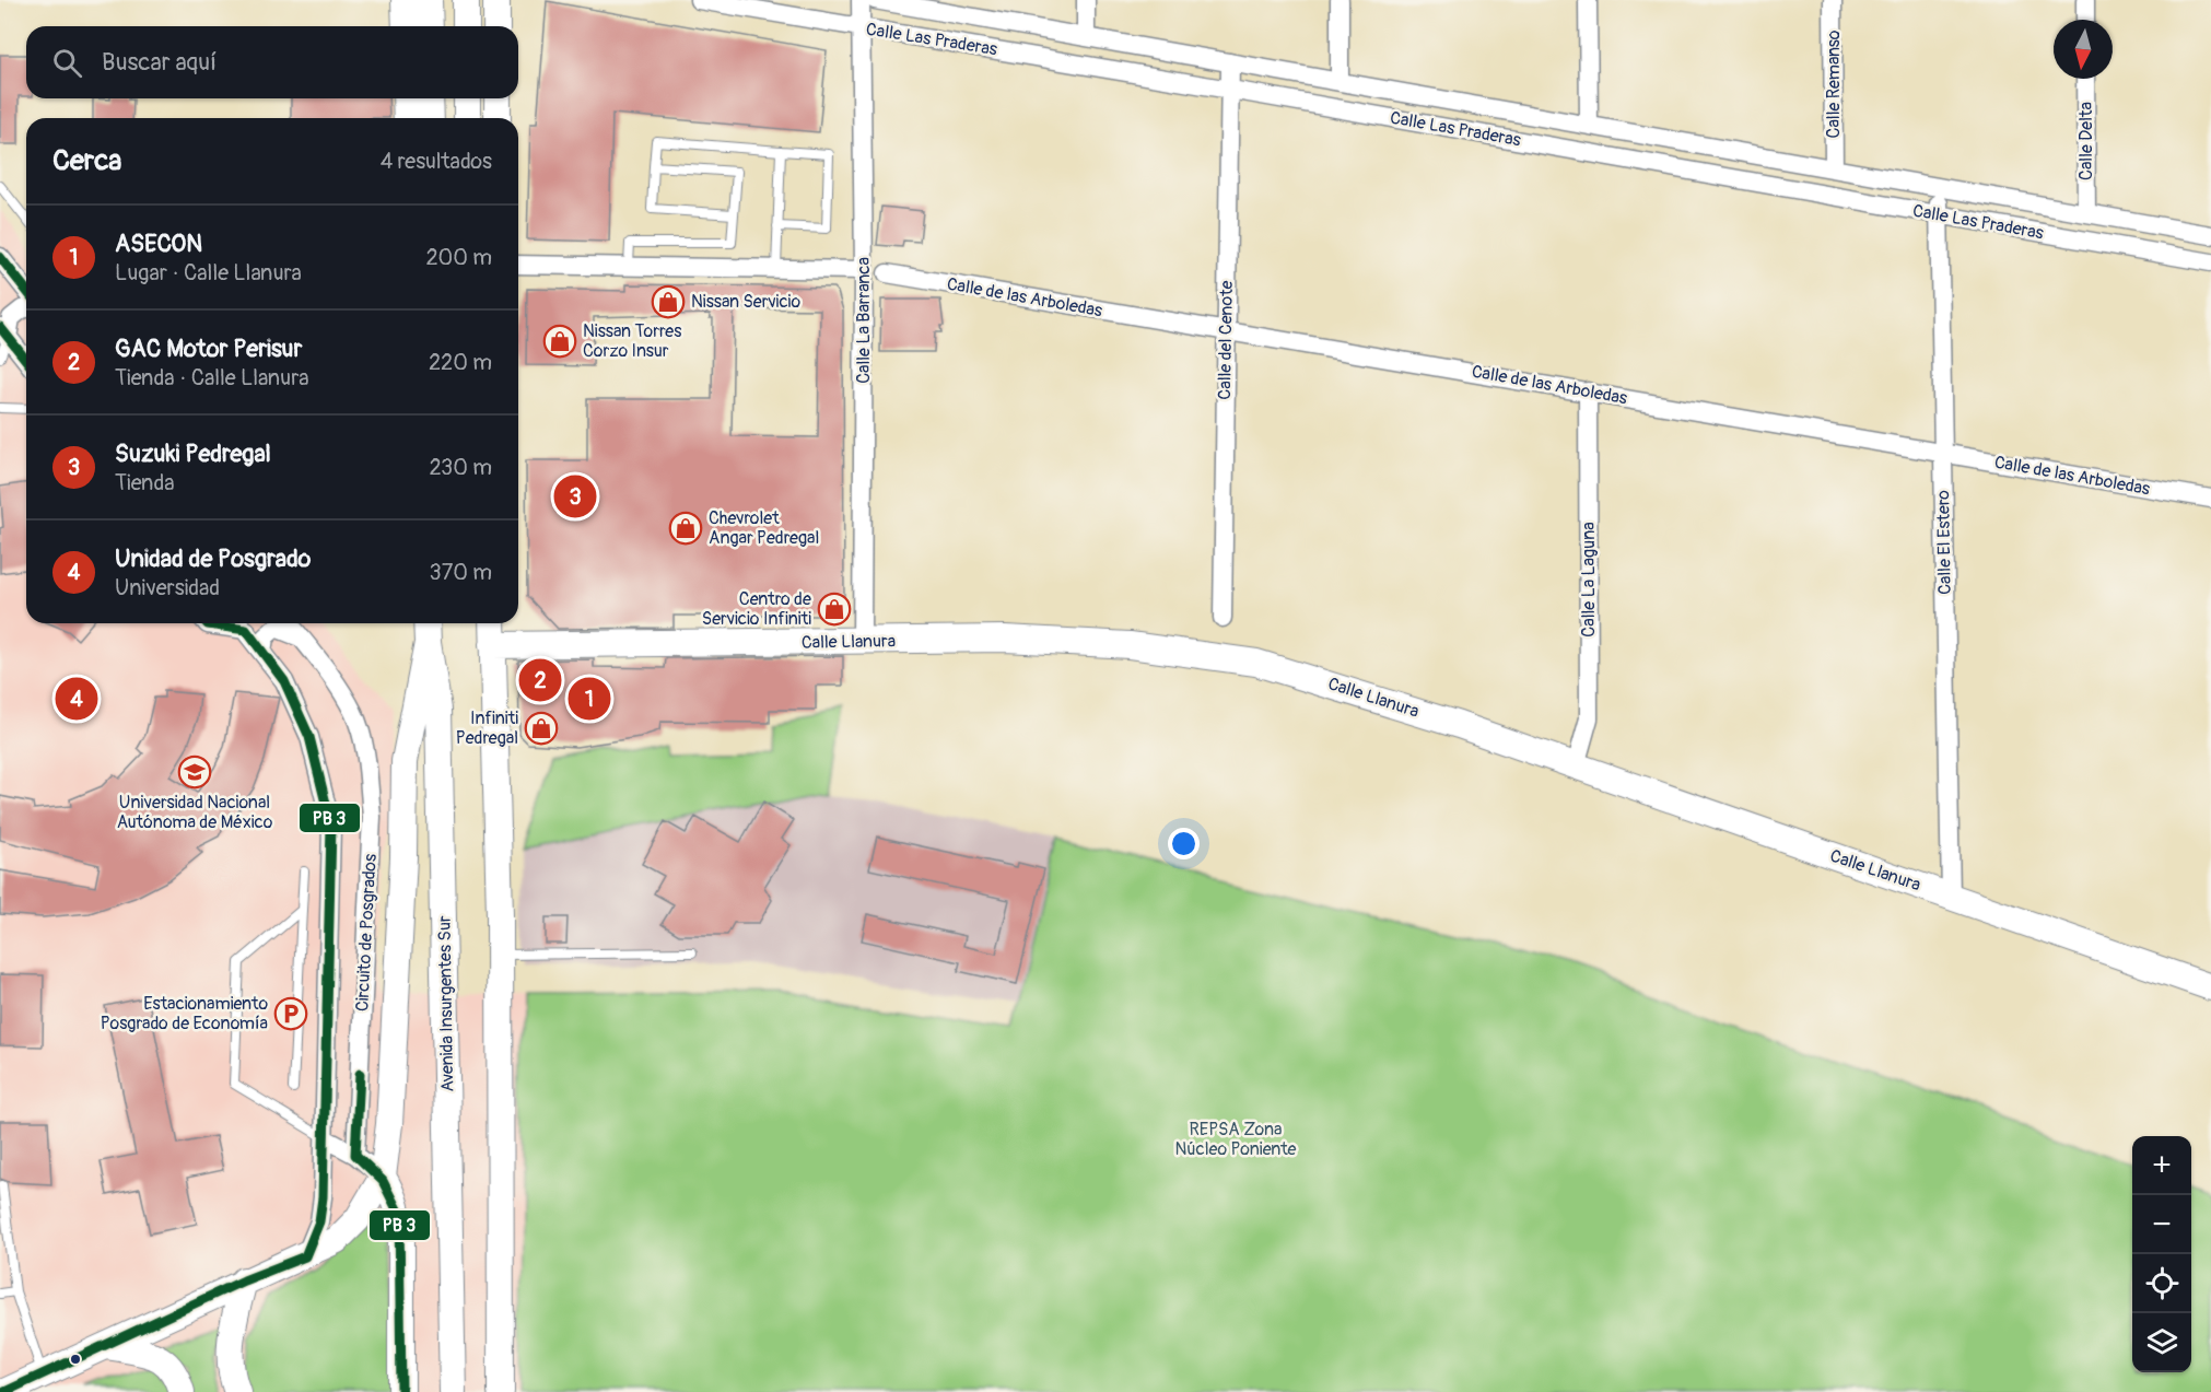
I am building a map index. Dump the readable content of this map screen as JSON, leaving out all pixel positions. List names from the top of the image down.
{
  "streets": {
    "street": [
      "Calle Las Praderas",
      "Calle Remanso",
      "Calle Delta",
      "Calle de las Arboledas",
      "Calle La Barranca",
      "Calle del Cenote",
      "Calle El Estero",
      "Calle La Laguna",
      "Calle Llanura",
      "Circuito de Posgrados",
      "Avenida Insurgentes Sur"
    ]
  },
  "crossings": [
    ["Calle Las Praderas", "Calle Remanso"],
    ["Calle Las Praderas", "Calle Delta"],
    ["Calle Las Praderas", "Calle La Barranca"],
    ["Calle Las Praderas", "Calle del Cenote"],
    ["Calle Las Praderas", "Calle El Estero"],
    ["Calle de las Arboledas", "Calle del Cenote"],
    ["Calle de las Arboledas", "Calle El Estero"],
    ["Calle de las Arboledas", "Calle La Laguna"],
    ["Calle La Barranca", "Calle Llanura"],
    ["Calle El Estero", "Calle Llanura"],
    ["Calle La Laguna", "Calle Llanura"]
  ],
  "parks": ["REPSA Zona Núcleo Poniente"],
  "places": {
    "shop": [
      "Nissan Servicio",
      "Nissan Torres Corzo Insur",
      "Chevrolet Angar Pedregal",
      "Centro de Servicio Infiniti",
      "Infiniti Pedregal"
    ],
    "school or university": ["Universidad Nacional Autónoma de México"],
    "parking": ["Estacionamiento Posgrado de Economía"]
  },
  "north": "bottom",
  "page": {
    "search": "Buscar aquí",
    "heading": ["Cerca", "4 resultados"],
    "list": [
      {
        "mark": "1",
        "name": "ASECON",
        "note": "Lugar · Calle Llanura",
        "value": "200 m"
      },
      {
        "mark": "2",
        "name": "GAC Motor Perisur",
        "note": "Tienda · Calle Llanura",
        "value": "220 m"
      },
      {
        "mark": "3",
        "name": "Suzuki Pedregal",
        "note": "Tienda",
        "value": "230 m"
      },
      {
        "mark": "4",
        "name": "Unidad de Posgrado",
        "note": "Universidad",
        "value": "370 m"
      }
    ],
    "pins": [
      "3",
      "2",
      "1",
      "4"
    ],
    "map_buttons": ["+", "−"]
  }
}
